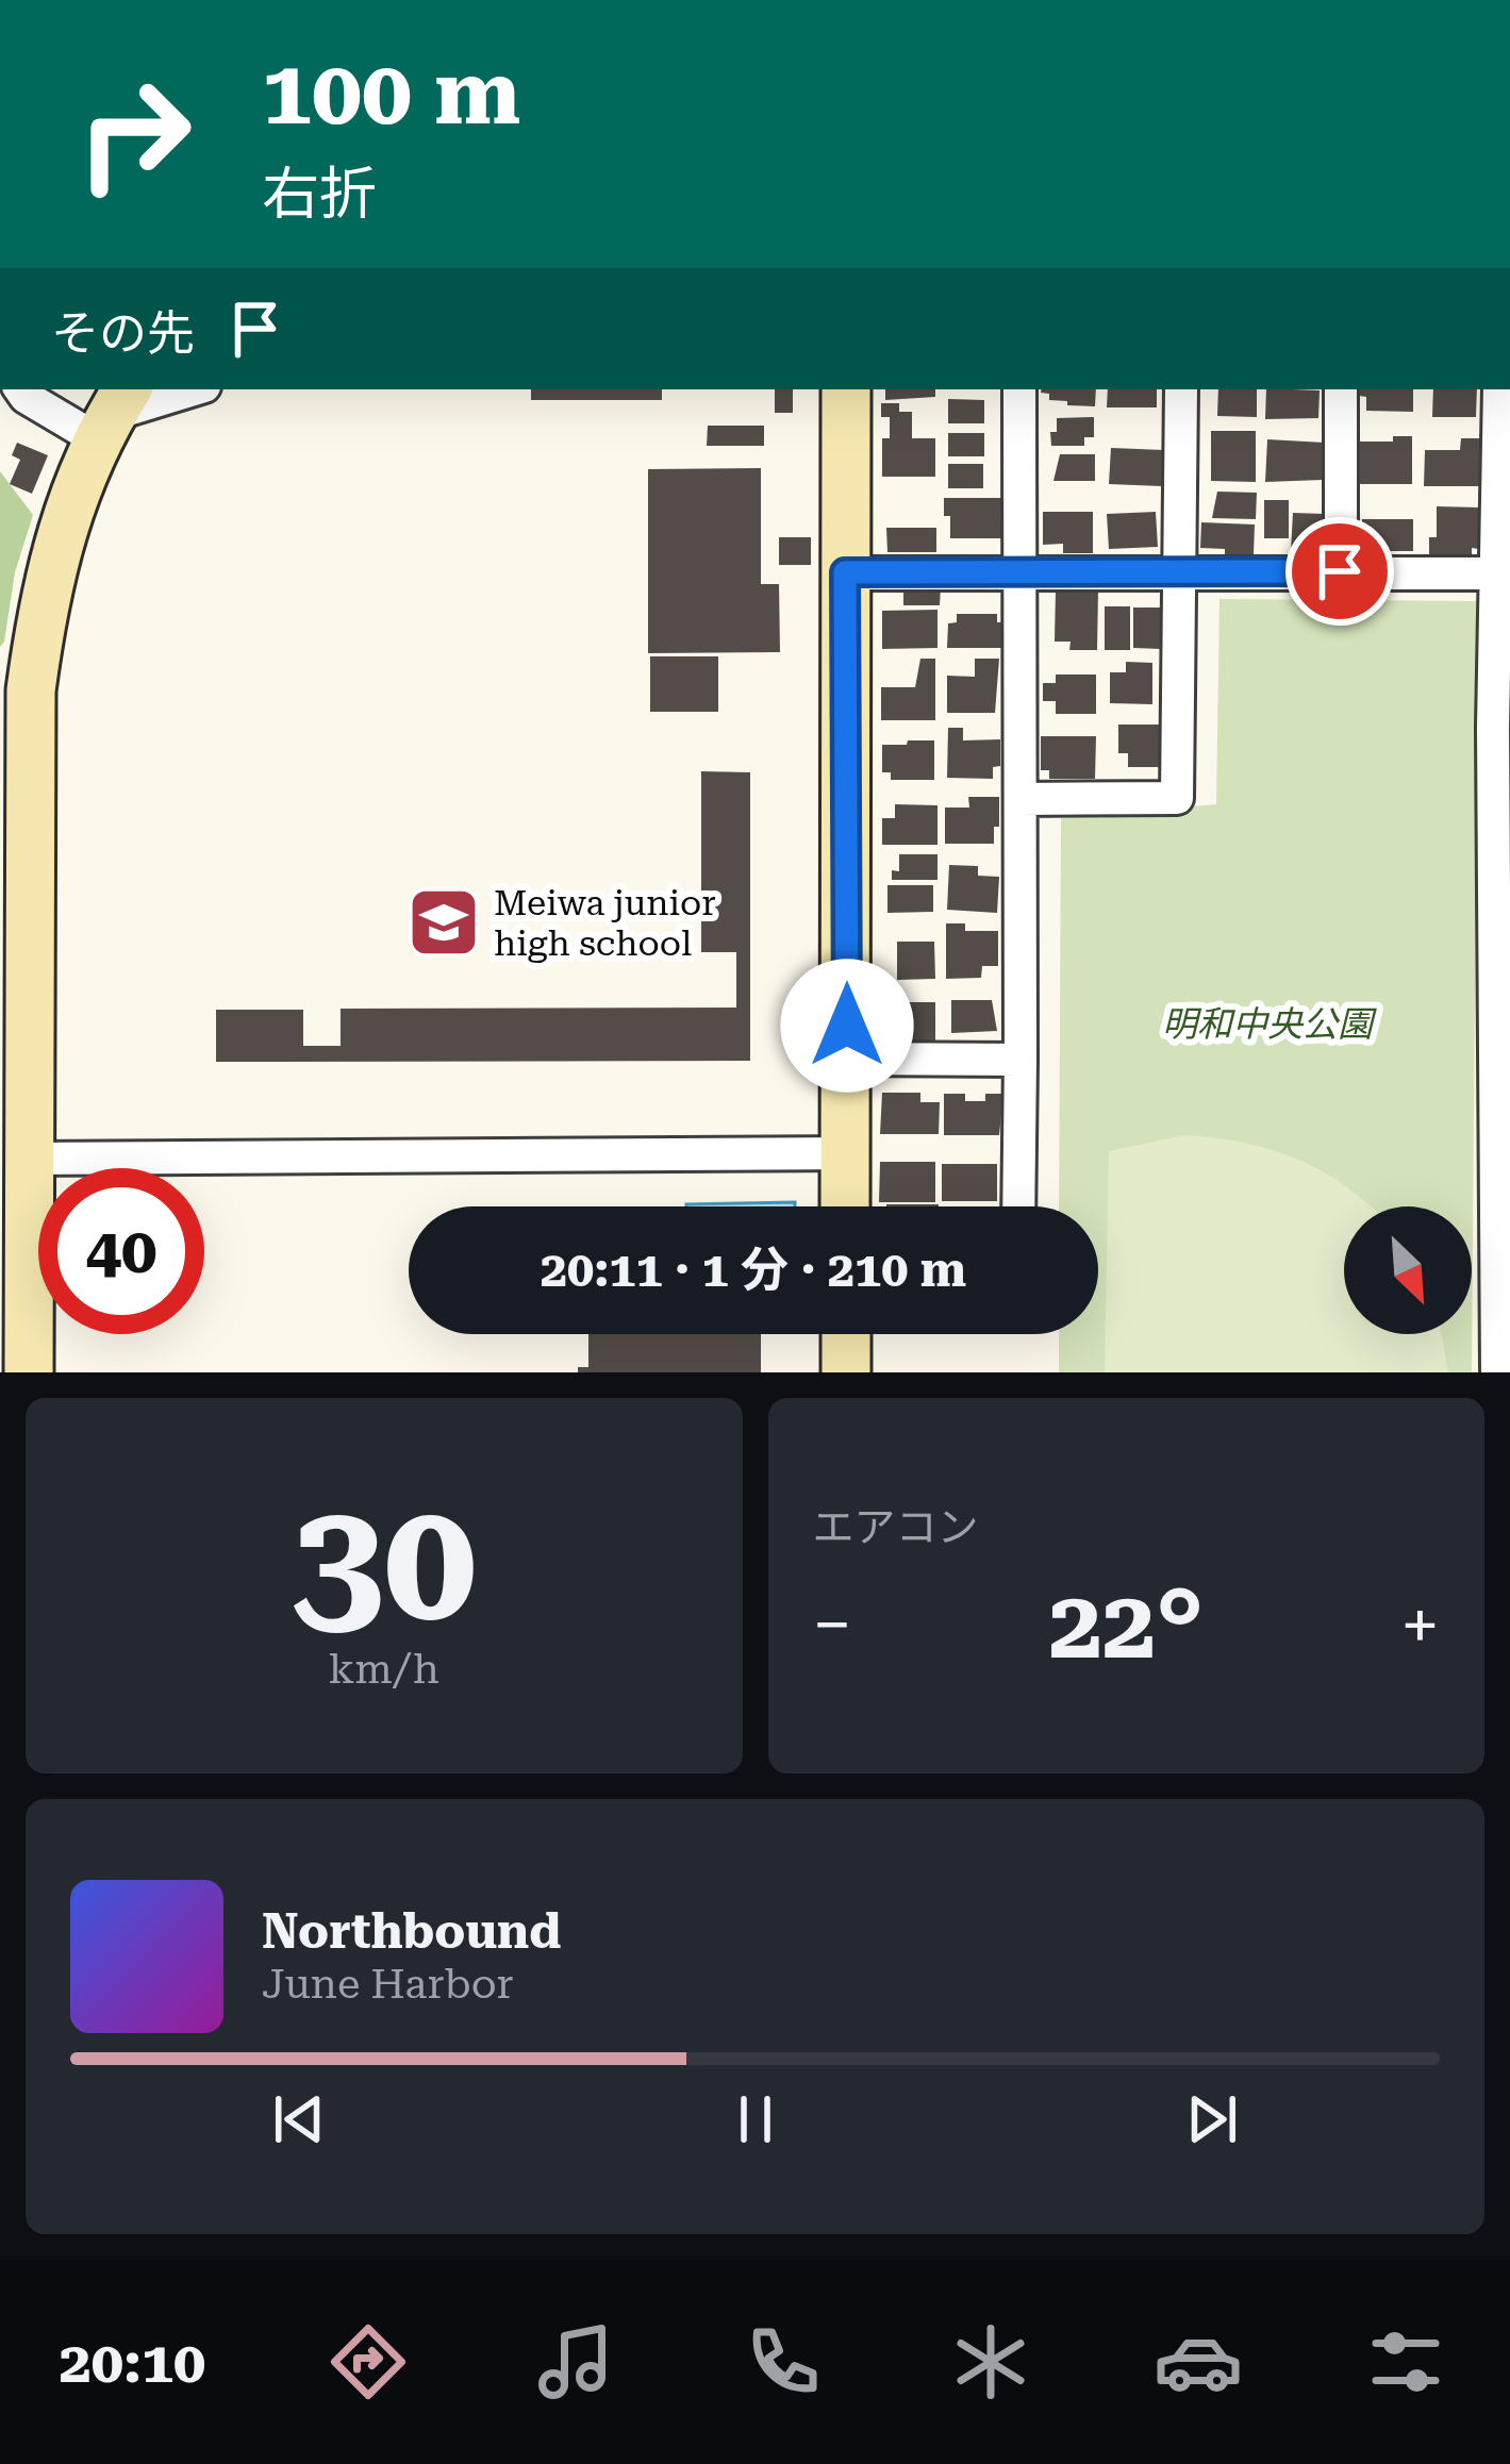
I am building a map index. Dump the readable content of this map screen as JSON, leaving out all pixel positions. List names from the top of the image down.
{
  "parks": ["明和中央公園"],
  "places": {
    "school or university": ["Meiwa junior high school"]
  },
  "north": "bottom right",
  "page": {
    "turn": ["100 m", "右折"],
    "then": "その先",
    "limit": "40",
    "trip": "20:11 · 1 分 · 210 m",
    "tile": [
      ["30", "km/h"],
      "エアコン"
    ],
    "heat": ["−", "22°", "+"],
    "song": ["Northbound", "June Harbor"],
    "tabs": "20:10"
  }
}
